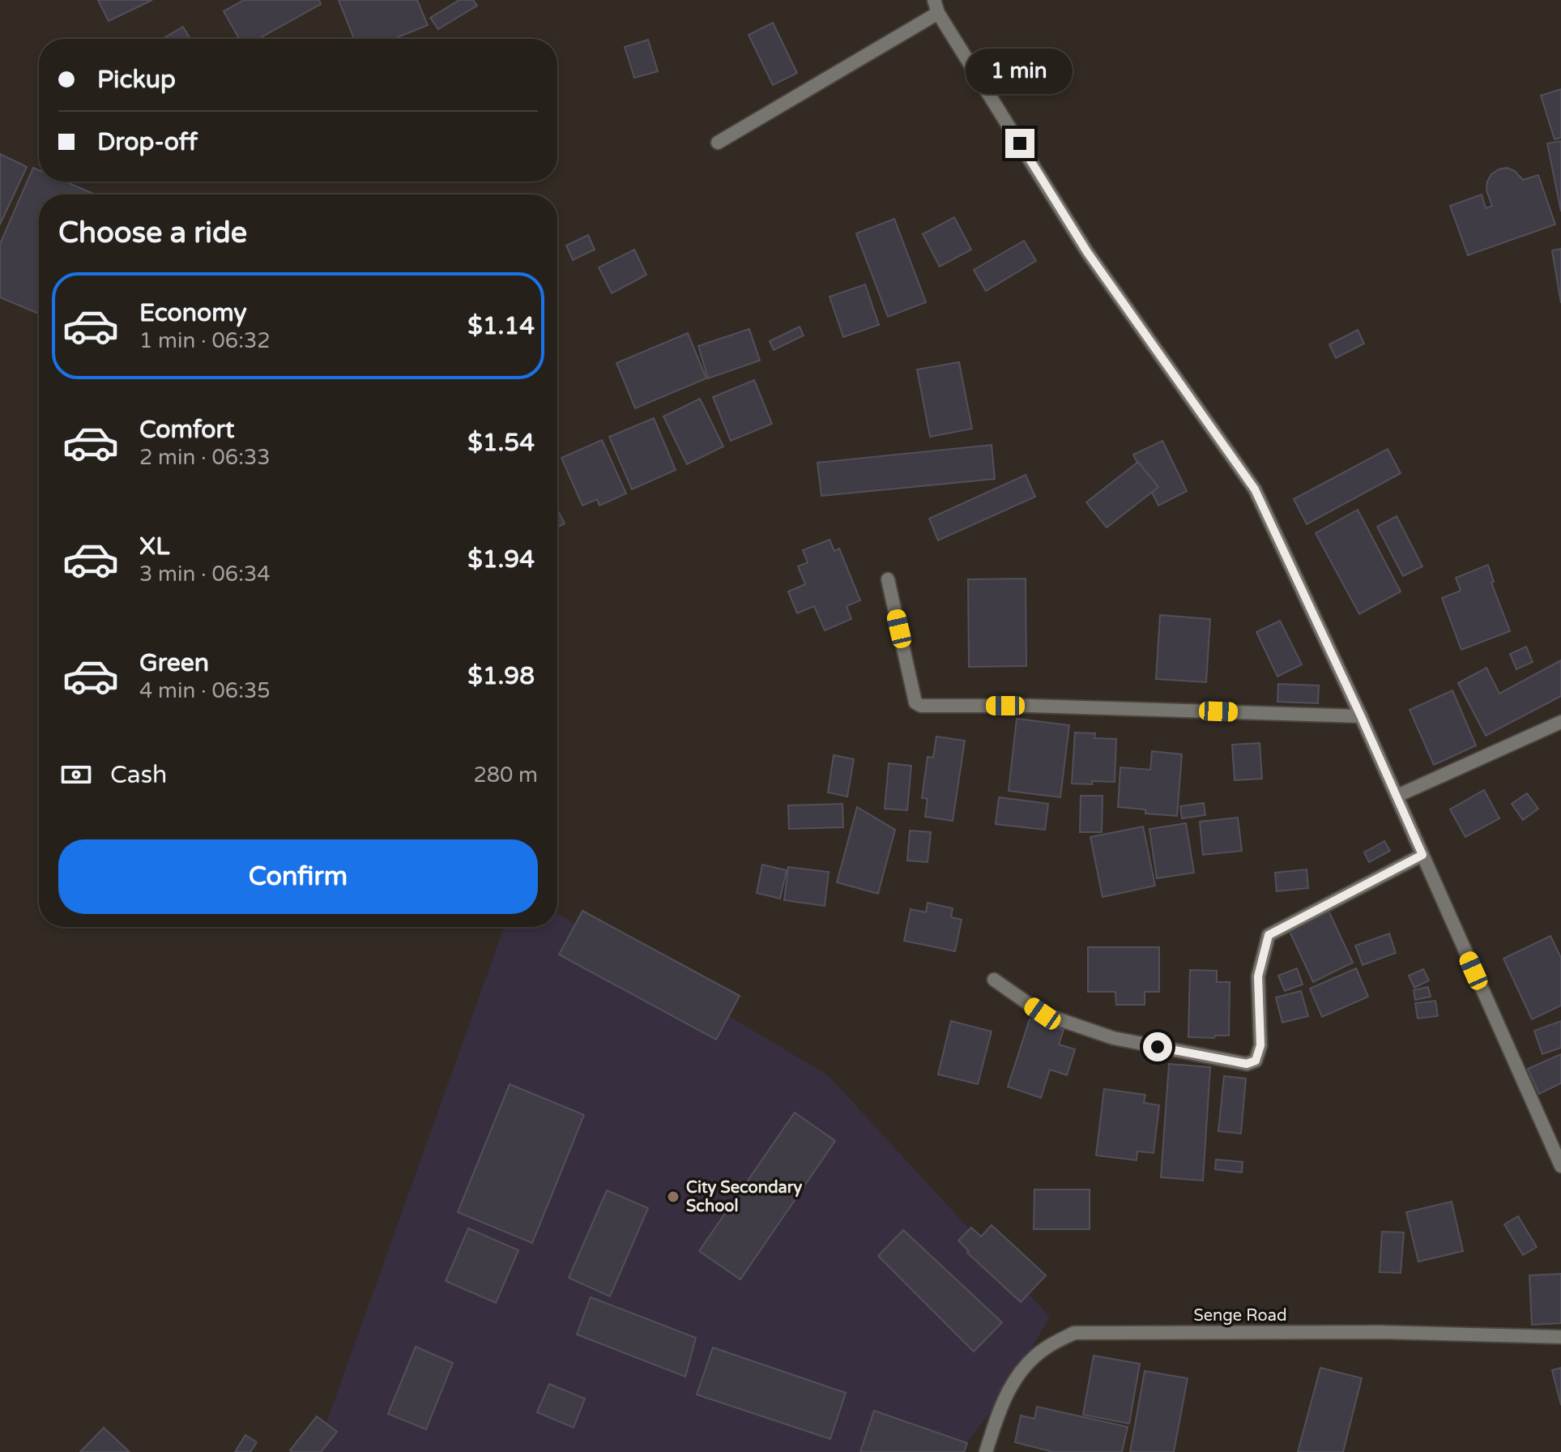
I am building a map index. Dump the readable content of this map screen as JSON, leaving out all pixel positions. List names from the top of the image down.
{
  "streets": {
    "street": ["Senge Road"]
  },
  "places": ["City Secondary School"],
  "page": {
    "banner": ["Pickup", "Drop-off"],
    "bubble": "1 min",
    "heading": "Choose a ride",
    "list": [
      {
        "name": "Economy",
        "note": "1 min · 06:32",
        "value": "$1.14"
      },
      {
        "name": "Comfort",
        "note": "2 min · 06:33",
        "value": "$1.54"
      },
      {
        "name": "XL",
        "note": "3 min · 06:34",
        "value": "$1.94"
      },
      {
        "name": "Green",
        "note": "4 min · 06:35",
        "value": "$1.98"
      }
    ],
    "pay": ["Cash", "280 m"],
    "buttons": "Confirm"
  }
}
